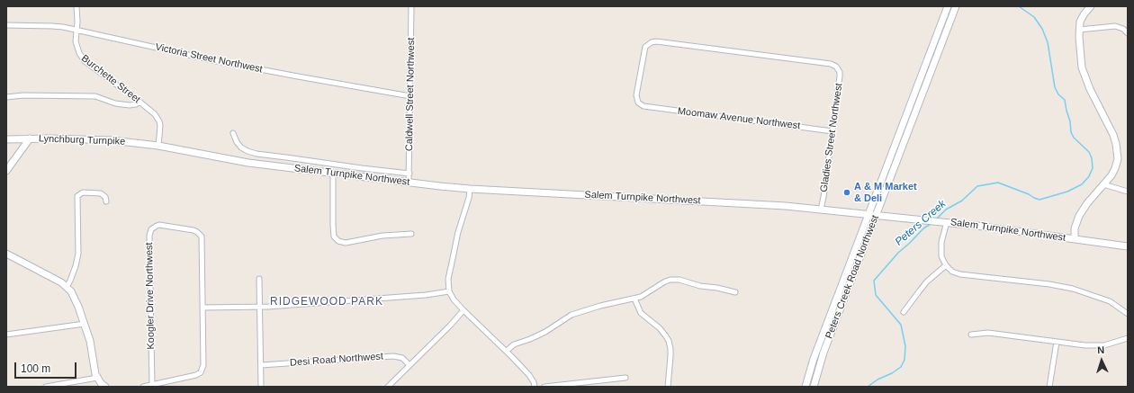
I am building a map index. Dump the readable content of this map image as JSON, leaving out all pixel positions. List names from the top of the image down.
{
  "streets": {
    "street": [
      "Victoria Street Northwest",
      "Burchette Street",
      "Caldwell Street Northwest",
      "Moomaw Avenue Northwest",
      "Gladies Street Northwest",
      "Lynchburg Turnpike",
      "Salem Turnpike Northwest",
      "Peters Creek Road Northwest",
      "Koogler Drive Northwest",
      "Desi Road Northwest"
    ]
  },
  "crossings": [
    ["Victoria Street Northwest", "Burchette Street"],
    ["Victoria Street Northwest", "Caldwell Street Northwest"],
    ["Burchette Street", "Lynchburg Turnpike"],
    ["Burchette Street", "Salem Turnpike Northwest"],
    ["Caldwell Street Northwest", "Salem Turnpike Northwest"],
    ["Moomaw Avenue Northwest", "Gladies Street Northwest"],
    ["Gladies Street Northwest", "Salem Turnpike Northwest"],
    ["Lynchburg Turnpike", "Salem Turnpike Northwest"],
    ["Salem Turnpike Northwest", "Peters Creek Road Northwest"]
  ],
  "districts": ["RIDGEWOOD PARK"],
  "water": ["Peters Creek"],
  "places": ["A & M Market & Deli"],
  "scale_bar": "100 m",
  "north": "top"
}
